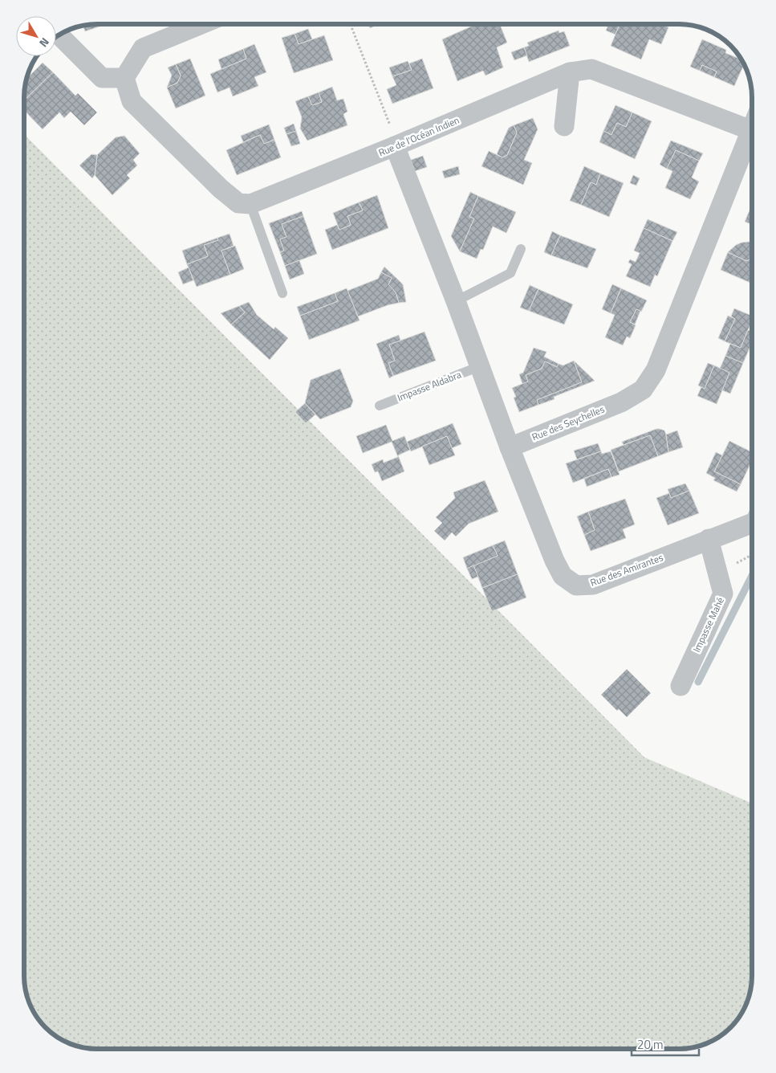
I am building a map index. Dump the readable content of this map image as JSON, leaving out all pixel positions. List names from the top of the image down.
{
  "streets": {
    "street": [
      "Rue de l'Océan Indien",
      "Rue des Seychelles",
      "Rue des Amirantes",
      "Impasse Mahé"
    ],
    "lane": ["Impasse Aldabra"]
  },
  "crossings": [
    ["Rue des Seychelles", "Rue des Amirantes"],
    ["Rue des Amirantes", "Impasse Mahé"]
  ],
  "scale_bar": "20 m",
  "north": "bottom right"
}
